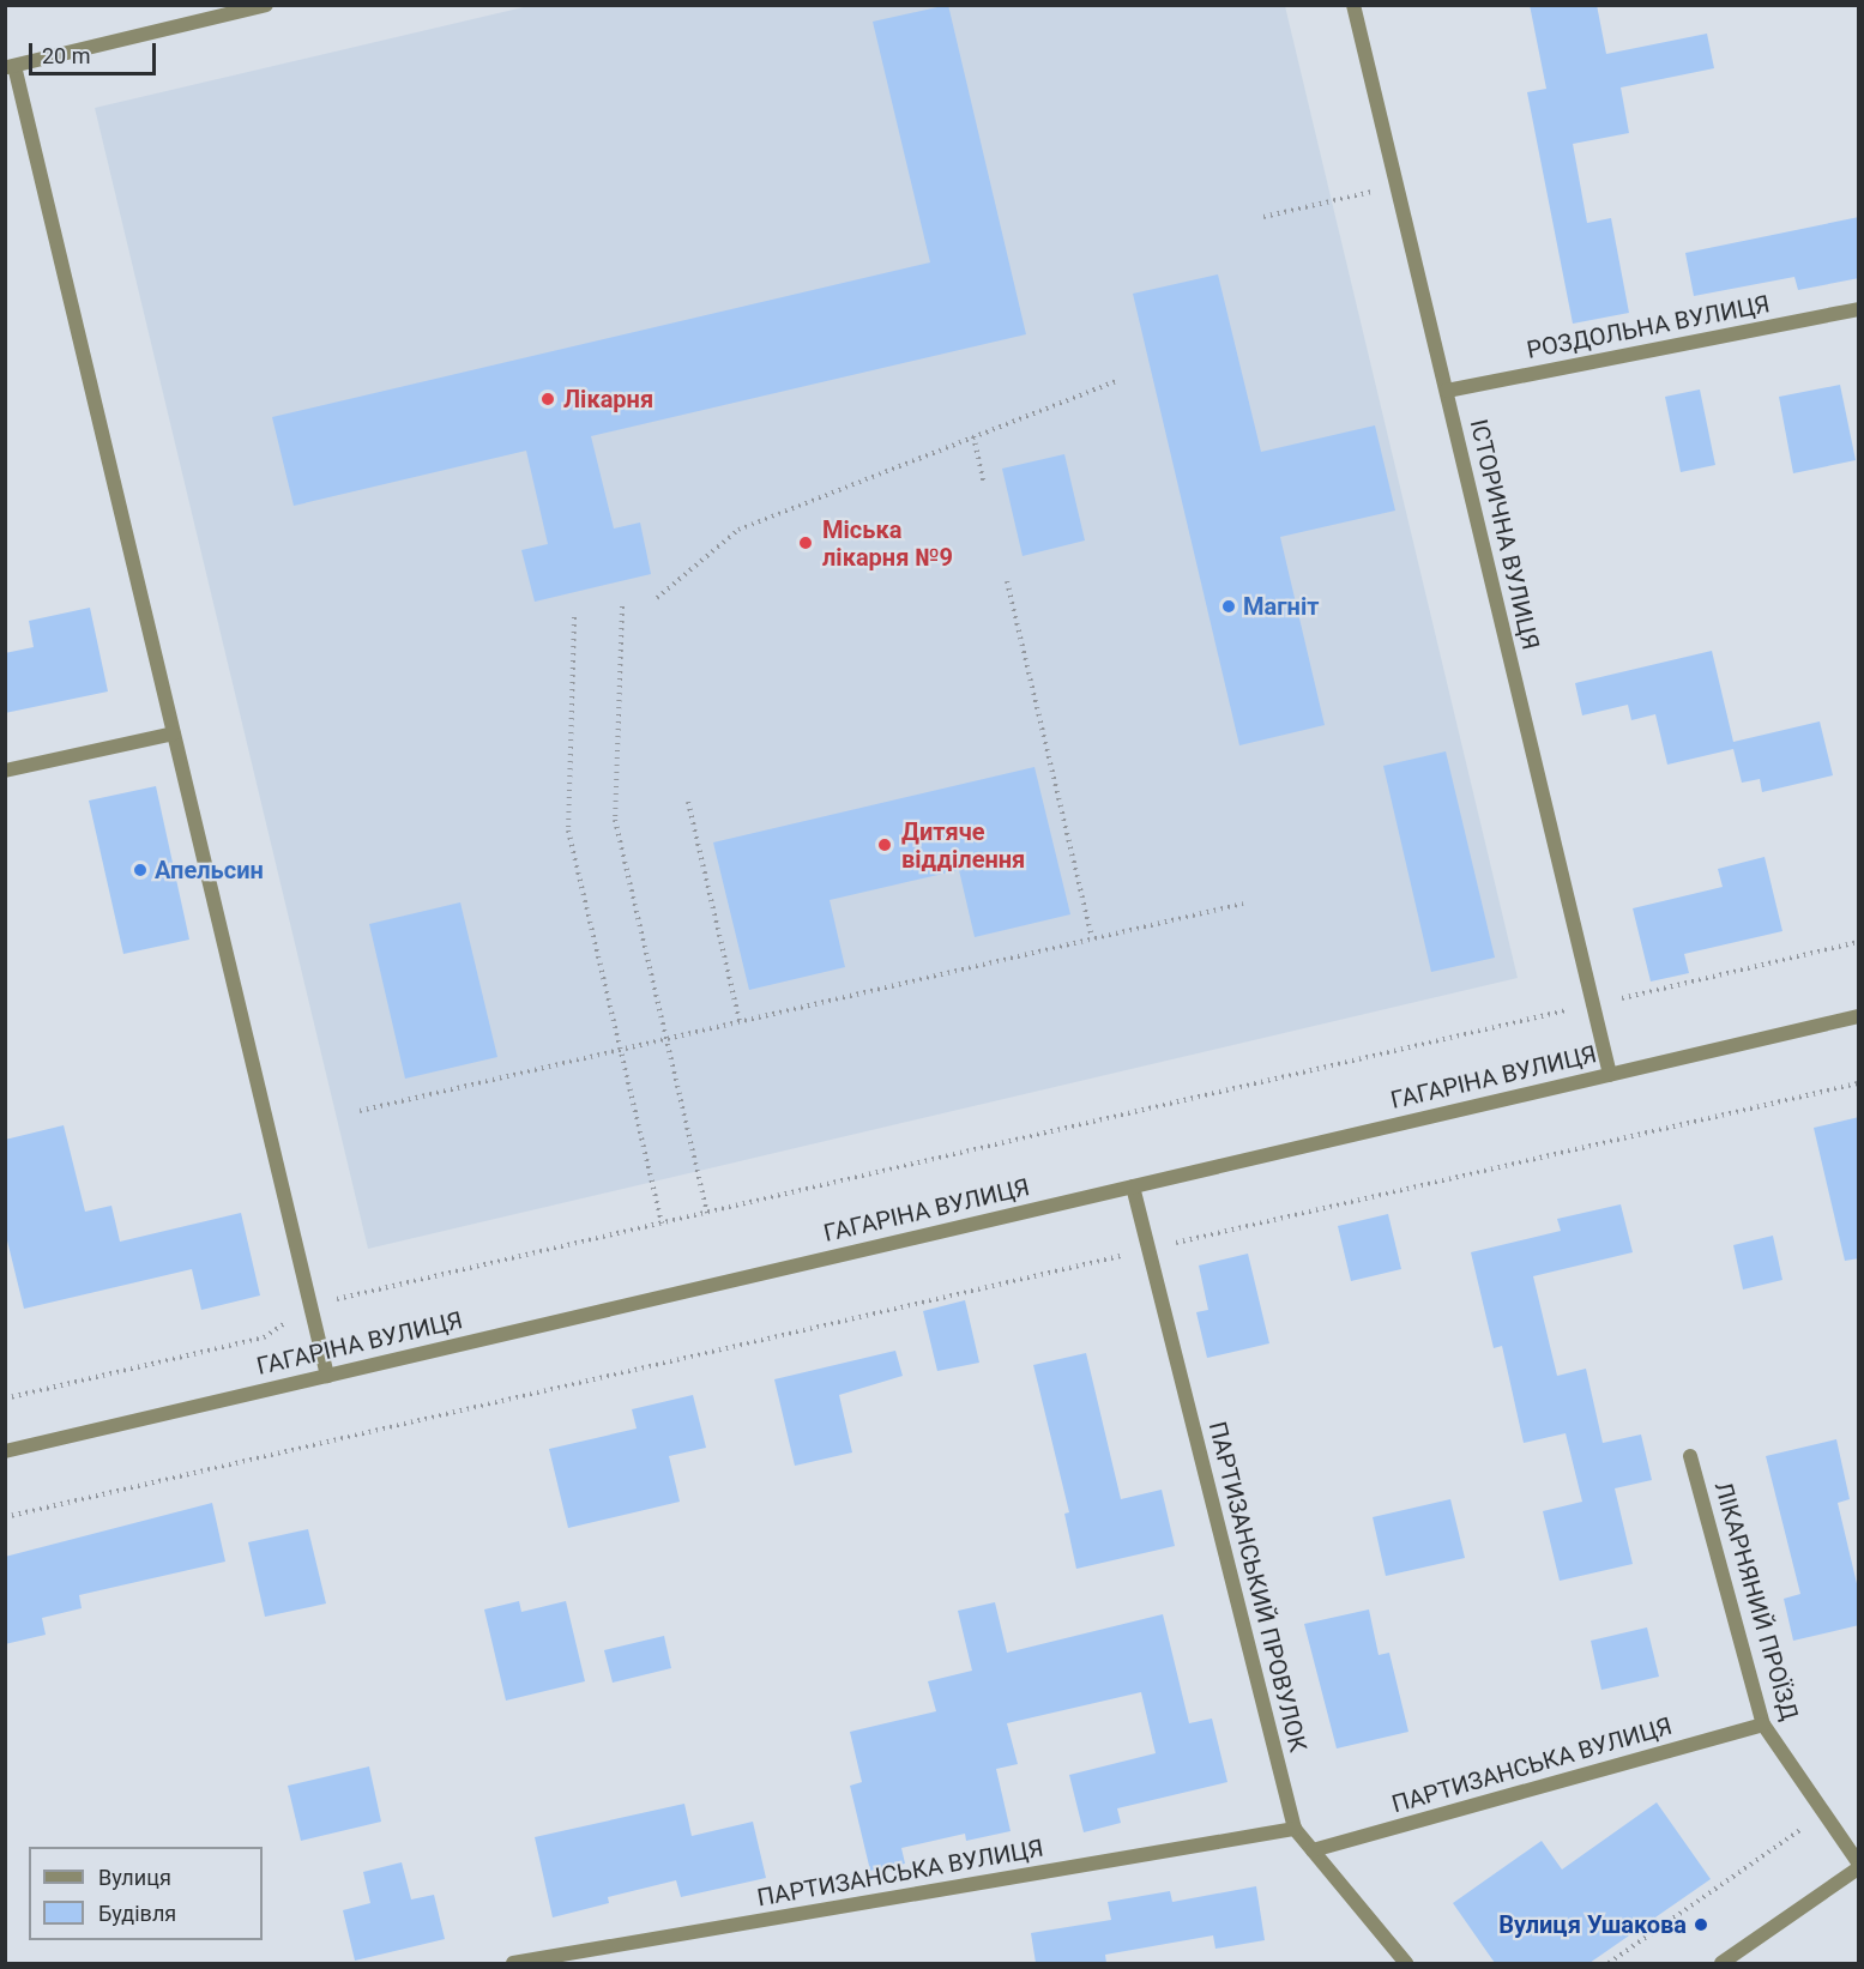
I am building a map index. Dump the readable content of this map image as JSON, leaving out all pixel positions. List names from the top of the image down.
{
  "streets": {
    "street": [
      "РОЗДОЛЬНА ВУЛИЦЯ",
      "ІСТОРИЧНА ВУЛИЦЯ",
      "ГАГАРІНА ВУЛИЦЯ",
      "ПАРТИЗАНСЬКИЙ ПРОВУЛОК",
      "ЛІКАРНЯНИЙ ПРОЇЗД",
      "ПАРТИЗАНСЬКА ВУЛИЦЯ"
    ]
  },
  "crossings": [
    ["РОЗДОЛЬНА ВУЛИЦЯ", "ІСТОРИЧНА ВУЛИЦЯ"],
    ["ІСТОРИЧНА ВУЛИЦЯ", "ГАГАРІНА ВУЛИЦЯ"],
    ["ГАГАРІНА ВУЛИЦЯ", "ПАРТИЗАНСЬКИЙ ПРОВУЛОК"],
    ["ПАРТИЗАНСЬКИЙ ПРОВУЛОК", "ПАРТИЗАНСЬКА ВУЛИЦЯ"],
    ["ЛІКАРНЯНИЙ ПРОЇЗД", "ПАРТИЗАНСЬКА ВУЛИЦЯ"]
  ],
  "places": [
    "Лікарня",
    "Міська лікарня №9",
    "Магніт",
    "Дитяче відділення",
    "Апельсин",
    "Вулиця Ушакова"
  ],
  "legend": ["Вулиця", "Будівля"],
  "scale_bar": "20 m"
}
